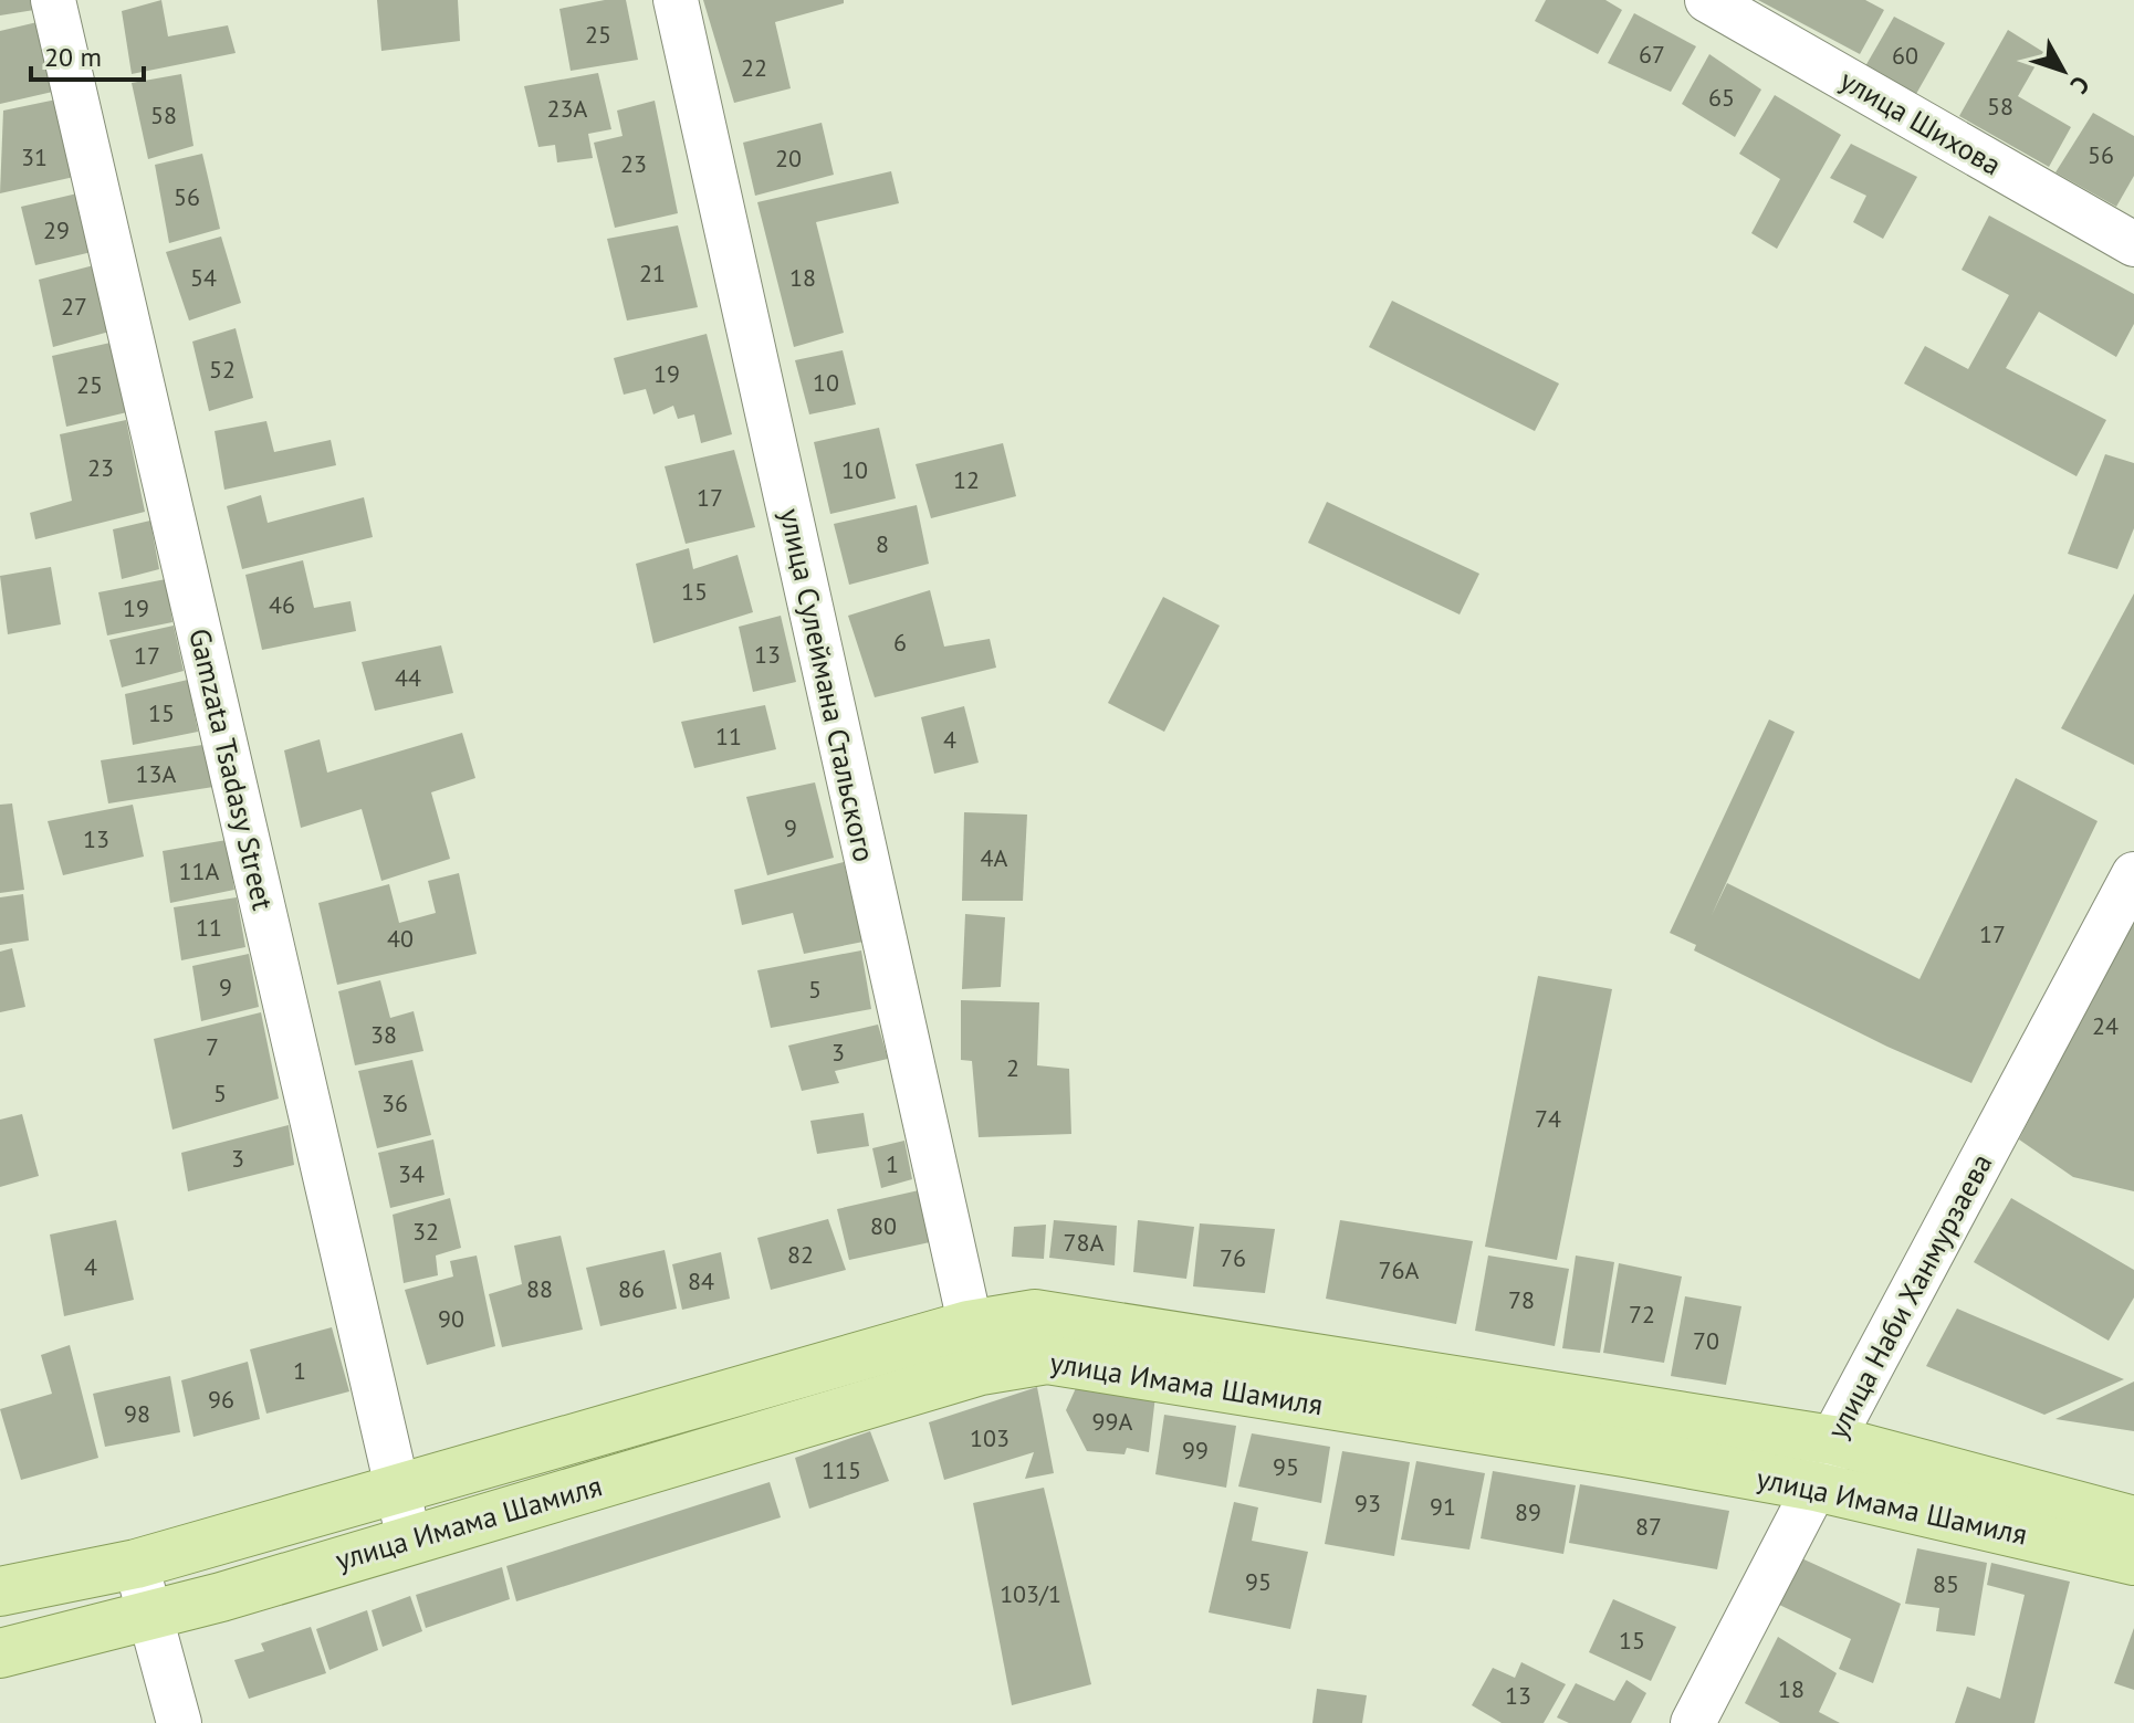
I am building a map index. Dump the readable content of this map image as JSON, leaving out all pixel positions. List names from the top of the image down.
{
  "streets": {
    "main road": ["улица Имама Шамиля"],
    "street": [
      "улица Шихова",
      "улица Сулеймана Стальского",
      "Gamzata Tsadasy Street",
      "улица Наби Ханмурзаева"
    ]
  },
  "crossings": [
    ["улица Сулеймана Стальского", "улица Имама Шамиля"],
    ["Gamzata Tsadasy Street", "улица Имама Шамиля"],
    ["улица Наби Ханмурзаева", "улица Имама Шамиля"]
  ],
  "house_numbers": [
    "25",
    "67",
    "60",
    "22",
    "65",
    "58",
    "23А",
    "58",
    "56",
    "31",
    "20",
    "23",
    "56",
    "29",
    "21",
    "54",
    "18",
    "27",
    "52",
    "19",
    "10",
    "25",
    "23",
    "10",
    "12",
    "17",
    "8",
    "15",
    "46",
    "19",
    "6",
    "13",
    "17",
    "44",
    "15",
    "11",
    "4",
    "13А",
    "9",
    "13",
    "4А",
    "11А",
    "11",
    "17",
    "40",
    "9",
    "5",
    "24",
    "38",
    "7",
    "3",
    "2",
    "5",
    "36",
    "74",
    "3",
    "1",
    "34",
    "80",
    "32",
    "78А",
    "82",
    "76",
    "4",
    "76А",
    "84",
    "88",
    "86",
    "78",
    "72",
    "90",
    "70",
    "1",
    "96",
    "98",
    "99А",
    "103",
    "99",
    "95",
    "115",
    "93",
    "91",
    "89",
    "87",
    "95",
    "85",
    "103/1",
    "15",
    "18",
    "13"
  ],
  "scale_bar": "20 m",
  "north": "bottom right"
}
